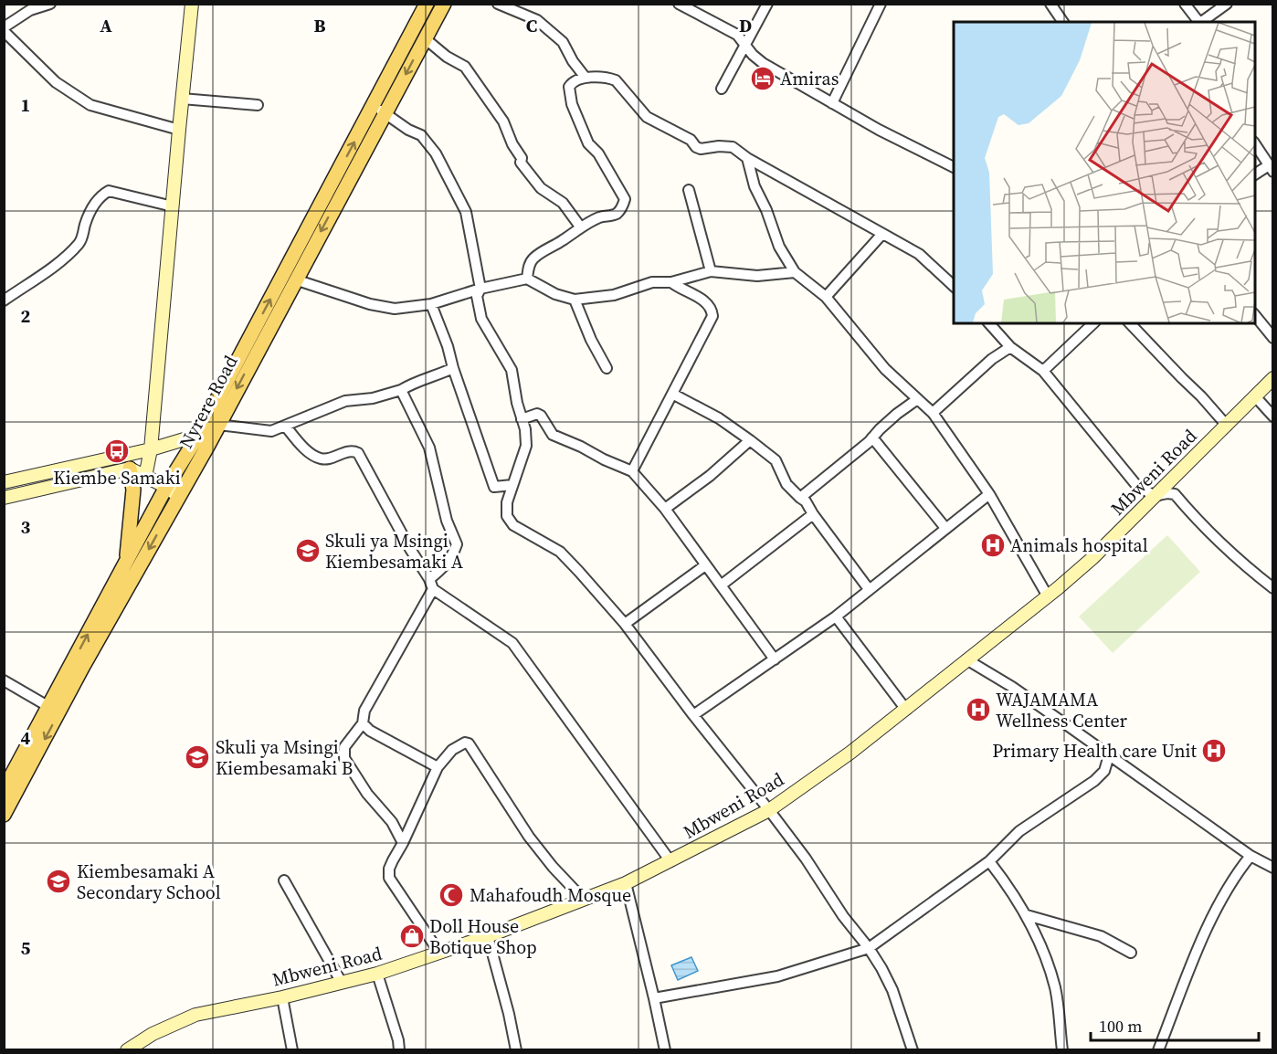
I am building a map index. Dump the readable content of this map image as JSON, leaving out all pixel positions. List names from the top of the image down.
{
  "streets": {
    "main road": ["Nyrere Road"],
    "street": ["Mbweni Road"]
  },
  "places": {
    "hotel": ["Amiras"],
    "bus stop": ["Kiembe Samaki"],
    "hospital": ["Animals hospital", "WAJAMAMA Wellness Center", "Primary Health care Unit"],
    "school or university": ["Skuli ya Msingi Kiembesamaki A", "Skuli ya Msingi Kiembesamaki B", "Kiembesamaki A Secondary School"],
    "mosque": ["Mahafoudh Mosque"],
    "shop": ["Doll House Botique Shop"]
  },
  "scale_bar": "100 m",
  "grid": {
    "columns": [
      "A",
      "B",
      "C",
      "D"
    ],
    "rows": [
      "1",
      "2",
      "3",
      "4",
      "5"
    ]
  }
}
